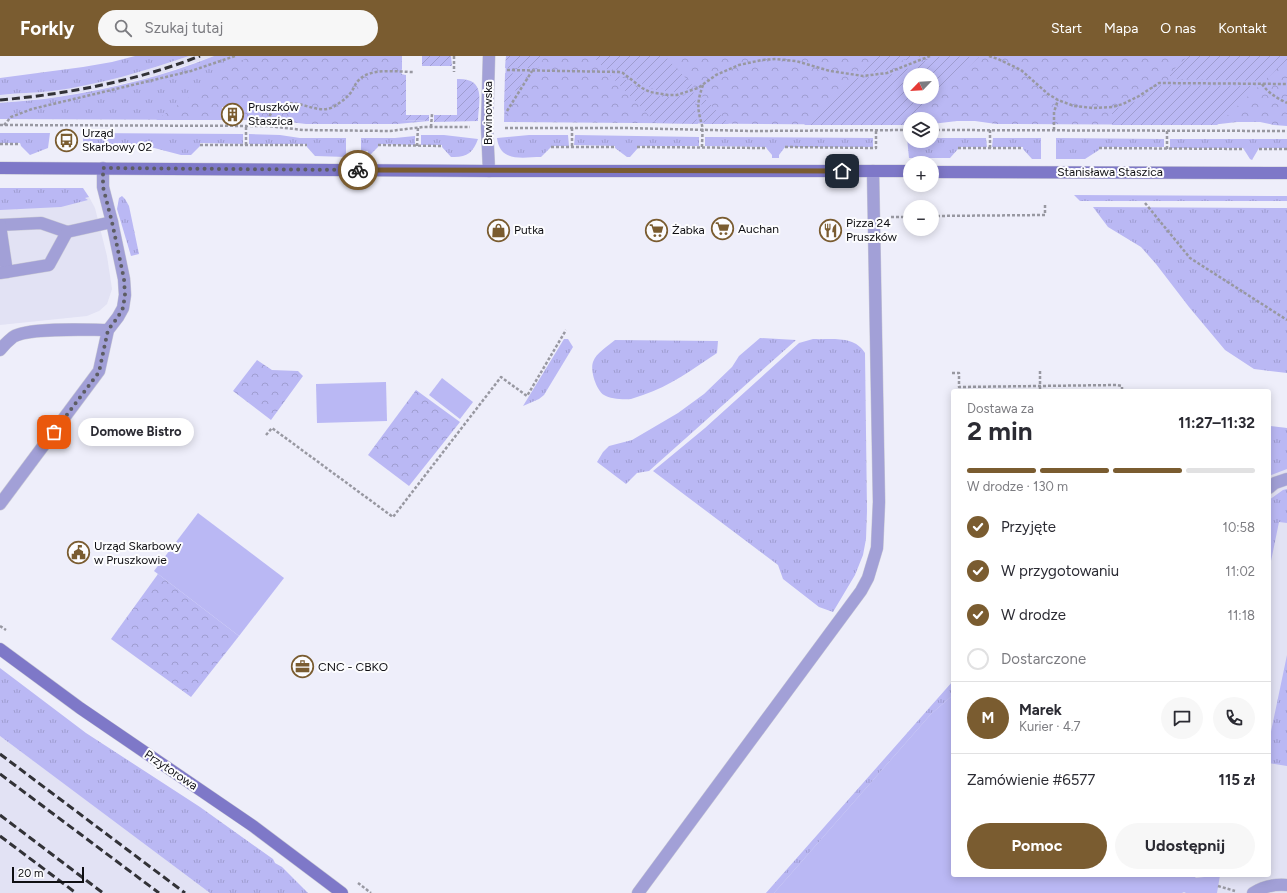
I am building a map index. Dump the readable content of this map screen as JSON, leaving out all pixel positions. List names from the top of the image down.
{
  "streets": {
    "street": ["Brwinowska", "Stanisława Staszica", "Przytorowa"]
  },
  "places": {
    "building": ["Pruszków Staszica"],
    "bus stop": ["Urząd Skarbowy 02"],
    "supermarket": ["Auchan", "Żabka"],
    "shop": ["Putka"],
    "restaurant": ["Pizza 24 Pruszków"],
    "other": ["Domowe Bistro"],
    "public building": ["Urząd Skarbowy w Pruszkowie"],
    "office": ["CNC - CBKO"]
  },
  "scale_bar": "20 m",
  "north": "bottom left",
  "page": {
    "header": "Forkly",
    "search": "Szukaj tutaj",
    "nav": [
      "Start",
      "Mapa",
      "O nas",
      "Kontakt"
    ],
    "map_buttons": ["+", "−"],
    "heading": ["2 min", "Dostawa za", "11:27–11:32"],
    "panel": [
      "Marek",
      "Kurier · 4.7",
      "Zamówienie #6577",
      "115 zł"
    ],
    "bubble": "Domowe Bistro",
    "bar": "W drodze · 130 m",
    "list": [
      ["Przyjęte", "10:58"],
      ["W przygotowaniu", "11:02"],
      ["W drodze", "11:18"],
      "Dostarczone"
    ],
    "round": "M",
    "buttons": ["Pomoc", "Udostępnij"],
    "scale": "20 m"
  }
}
